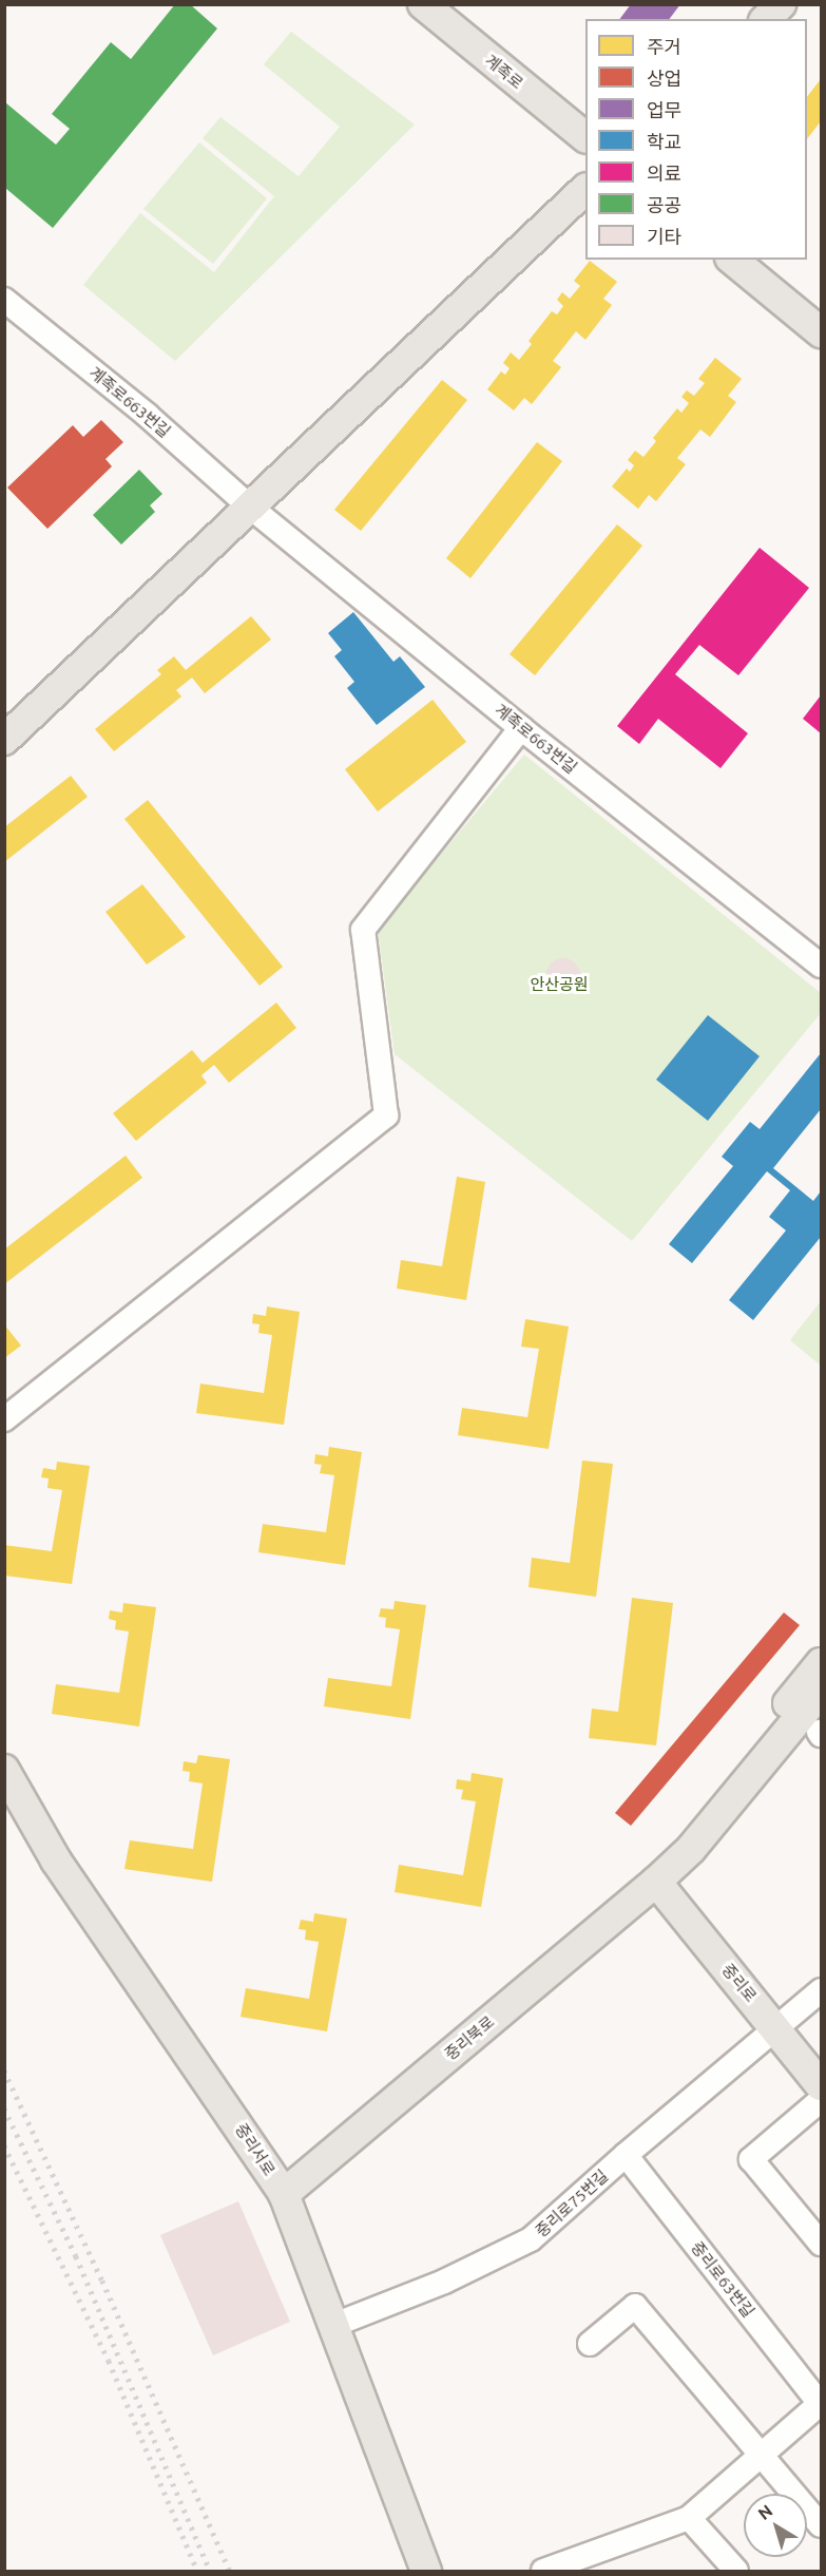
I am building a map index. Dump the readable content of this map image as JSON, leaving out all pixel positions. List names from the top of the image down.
{
  "streets": {
    "main road": [
      "계족로",
      "중리로",
      "중리북로",
      "중리서로"
    ],
    "street": ["계족로663번길", "중리로75번길", "중리로63번길"]
  },
  "crossings": [
    ["중리로", "중리북로"],
    ["중리로", "중리로75번길"],
    ["중리북로", "중리서로"],
    ["중리서로", "중리로75번길"],
    ["중리로75번길", "중리로63번길"]
  ],
  "parks": ["안산공원"],
  "legend": [
    "주거",
    "상업",
    "업무",
    "학교",
    "의료",
    "공공",
    "기타"
  ],
  "north": "top left"
}
